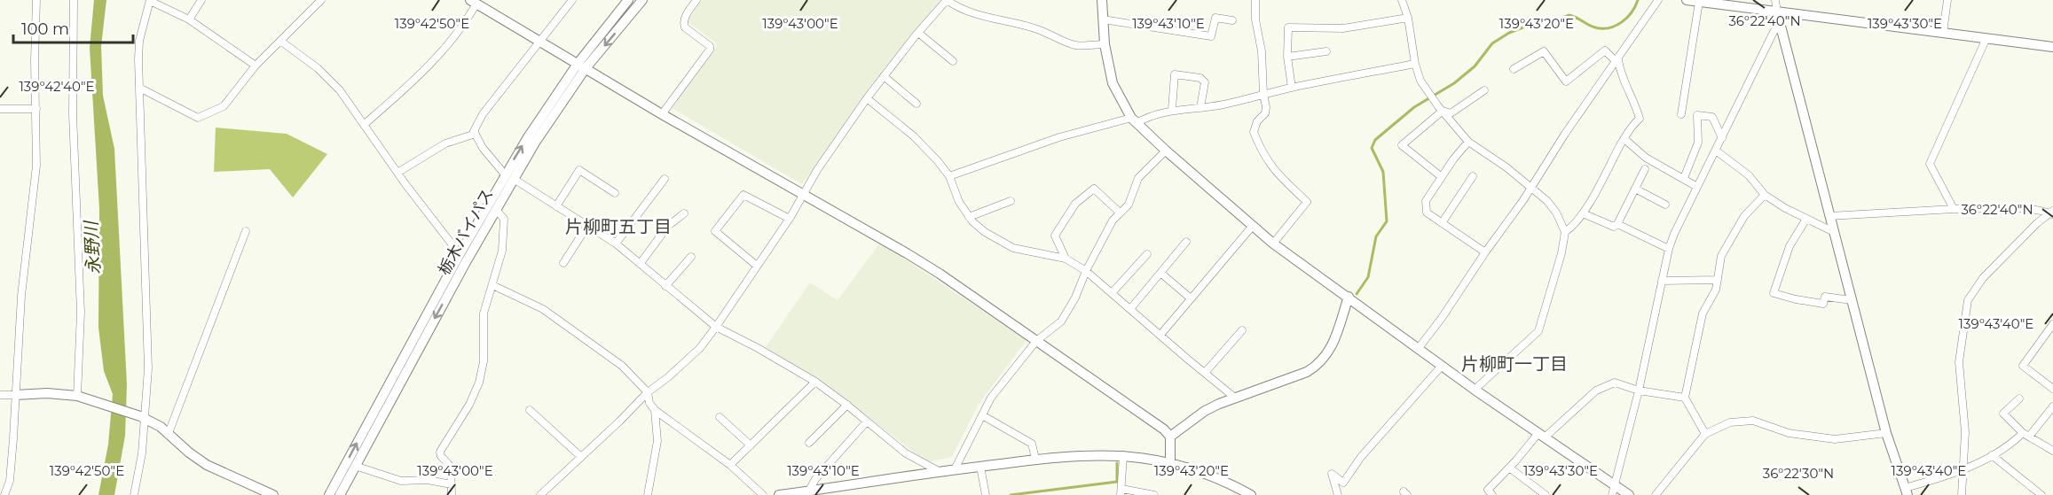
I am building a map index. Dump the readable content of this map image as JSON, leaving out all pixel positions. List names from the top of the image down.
{
  "streets": {
    "street": ["栃木バイパス"]
  },
  "districts": ["片柳町五丁目", "片柳町一丁目"],
  "water": ["永野川"],
  "scale_bar": "100 m",
  "coordinates": [
    "36°22'40\"N",
    "139°42'50\"E",
    "139°43'00\"E",
    "139°43'10\"E",
    "139°43'20\"E",
    "139°43'30\"E",
    "139°42'40\"E",
    "139°43'40\"E",
    "36°22'30\"N"
  ]
}
